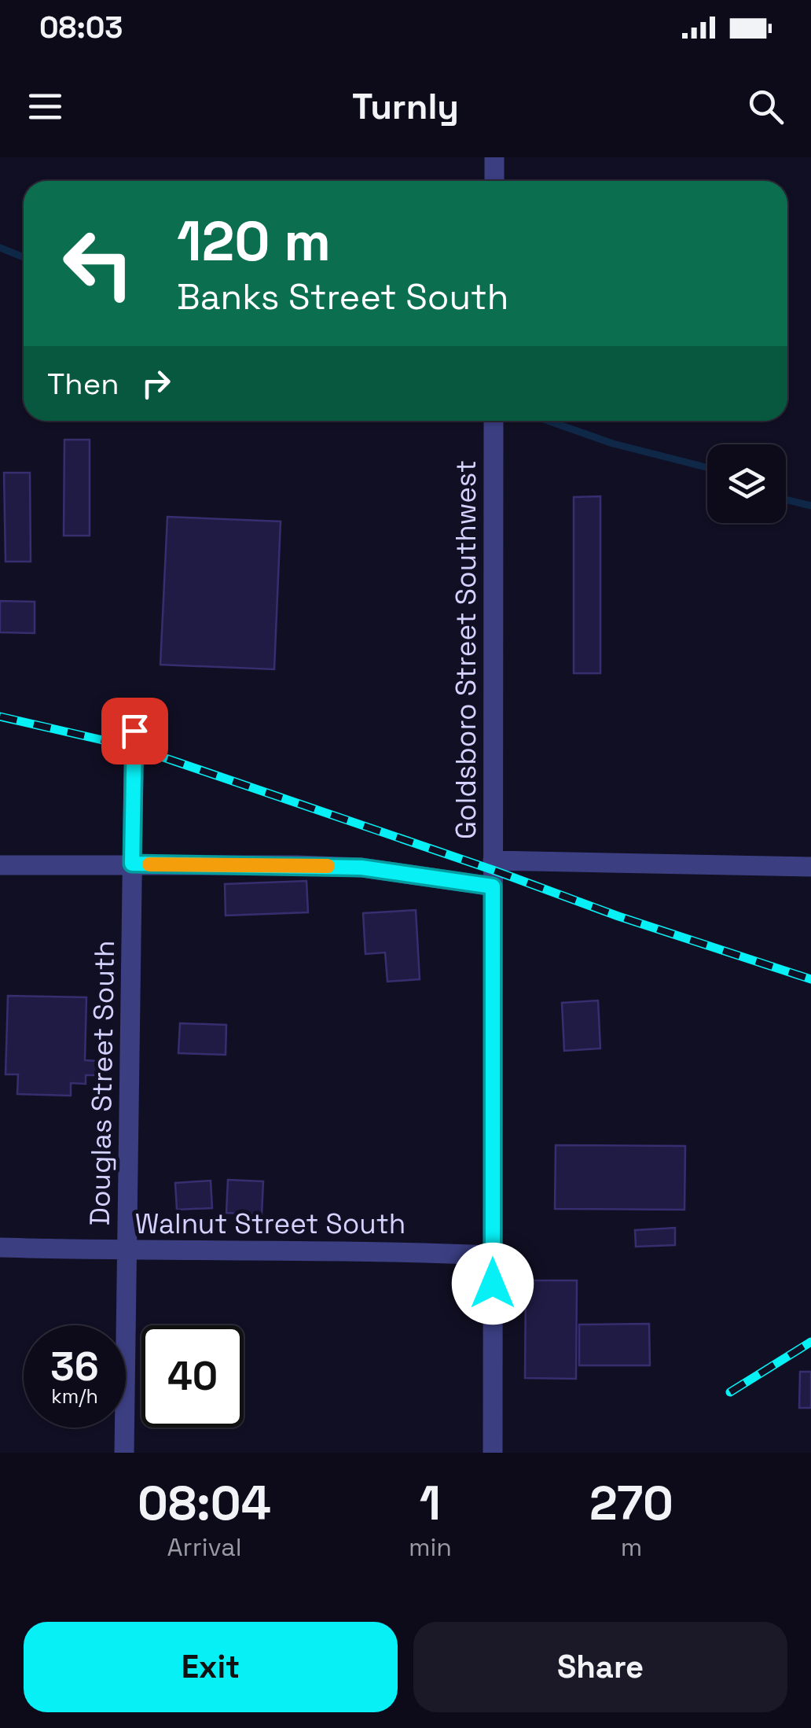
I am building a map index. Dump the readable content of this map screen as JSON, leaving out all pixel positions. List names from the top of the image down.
{
  "streets": {
    "street": ["Goldsboro Street Southwest", "Douglas Street South", "Walnut Street South"]
  },
  "crossings": [
    ["Goldsboro Street Southwest", "Walnut Street South"],
    ["Douglas Street South", "Walnut Street South"]
  ],
  "page": {
    "status": "08:03",
    "header": "Turnly",
    "turn": ["120 m", "Banks Street South"],
    "then": "Then",
    "speed": "36 km/h",
    "limit": "40",
    "eta": [
      "08:04",
      "Arrival",
      "1",
      "min",
      "270",
      "m"
    ],
    "buttons": ["Exit", "Share"]
  }
}
